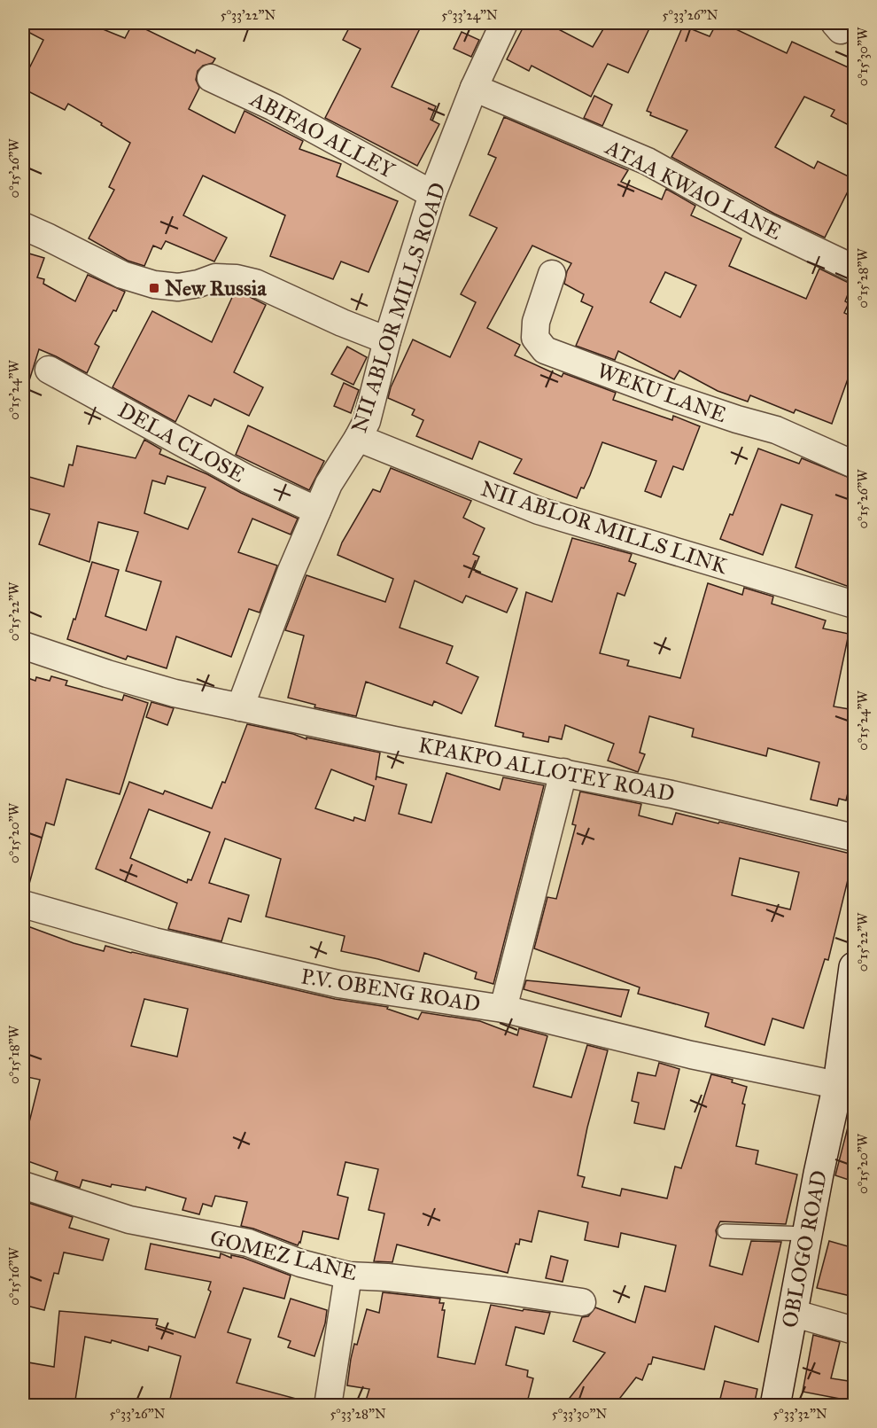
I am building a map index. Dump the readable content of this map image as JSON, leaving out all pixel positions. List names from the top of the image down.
{
  "streets": {
    "main road": ["OBLOGO ROAD"],
    "street": [
      "ABIFAO ALLEY",
      "ATAA KWAO LANE",
      "NII ABLOR MILLS ROAD",
      "WEKU LANE",
      "DELA CLOSE",
      "NII ABLOR MILLS LINK",
      "KPAKPO ALLOTEY ROAD",
      "P.V. OBENG ROAD",
      "GOMEZ LANE"
    ]
  },
  "crossings": [
    ["ABIFAO ALLEY", "NII ABLOR MILLS ROAD"],
    ["ATAA KWAO LANE", "NII ABLOR MILLS ROAD"],
    ["NII ABLOR MILLS ROAD", "DELA CLOSE"],
    ["NII ABLOR MILLS ROAD", "NII ABLOR MILLS LINK"],
    ["NII ABLOR MILLS ROAD", "KPAKPO ALLOTEY ROAD"],
    ["P.V. OBENG ROAD", "OBLOGO ROAD"]
  ],
  "places": {
    "transit": ["New Russia"]
  },
  "coordinates": [
    "5°33'22\"N",
    "5°33'24\"N",
    "5°33'26\"N",
    "0°15'30\"W",
    "0°15'26\"W",
    "0°15'28\"W",
    "0°15'24\"W",
    "0°15'22\"W",
    "0°15'20\"W",
    "0°15'18\"W",
    "0°15'16\"W",
    "5°33'28\"N",
    "5°33'30\"N",
    "5°33'32\"N"
  ]
}
